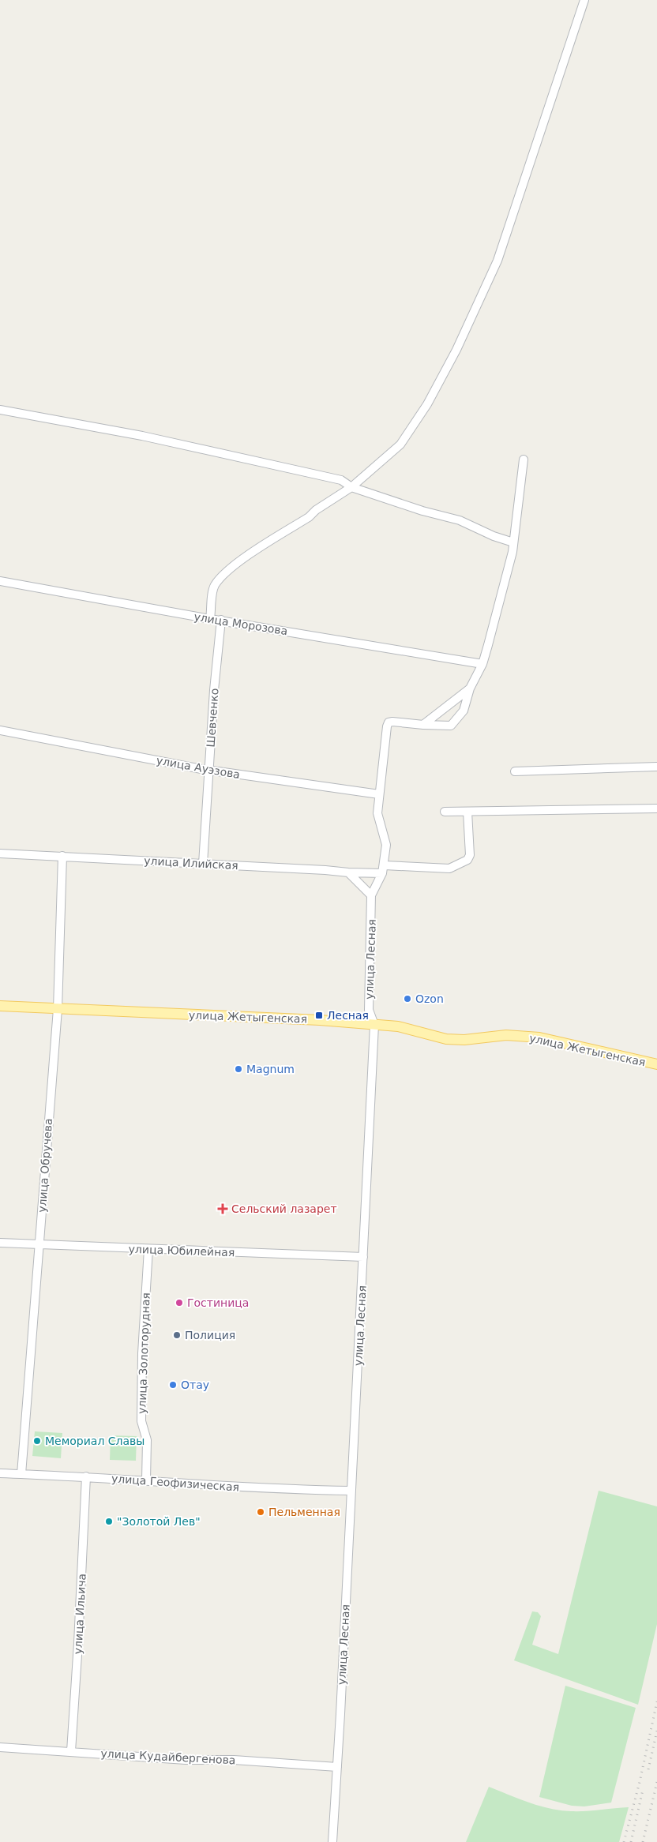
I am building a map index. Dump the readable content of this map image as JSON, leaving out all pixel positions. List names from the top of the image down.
{
  "streets": {
    "main road": ["улица Жетыгенская"],
    "street": [
      "улица Морозова",
      "Шевченко",
      "улица Ауэзова",
      "улица Илийская",
      "улица Лесная",
      "улица Обручева",
      "улица Юбилейная",
      "улица Золоторудная",
      "улица Геофизическая",
      "улица Ильича",
      "улица Кудайбергенова"
    ]
  },
  "crossings": [
    ["улица Морозова", "Шевченко"],
    ["Шевченко", "улица Ауэзова"],
    ["Шевченко", "улица Илийская"],
    ["улица Ауэзова", "улица Лесная"],
    ["улица Илийская", "улица Лесная"],
    ["улица Илийская", "улица Обручева"],
    ["улица Лесная", "улица Жетыгенская"],
    ["улица Лесная", "улица Юбилейная"],
    ["улица Лесная", "улица Геофизическая"],
    ["улица Лесная", "улица Кудайбергенова"],
    ["улица Жетыгенская", "улица Обручева"],
    ["улица Обручева", "улица Юбилейная"],
    ["улица Обручева", "улица Геофизическая"],
    ["улица Юбилейная", "улица Золоторудная"],
    ["улица Золоторудная", "улица Геофизическая"],
    ["улица Геофизическая", "улица Ильича"],
    ["улица Ильича", "улица Кудайбергенова"]
  ],
  "places": {
    "other": [
      "Ozon",
      "Magnum",
      "Гостиница",
      "Полиция",
      "Отау",
      "Мемориал Славы",
      "Пельменная",
      "\"Золотой Лев\""
    ],
    "transit": ["Лесная"],
    "health": ["Сельский лазарет"]
  }
}
